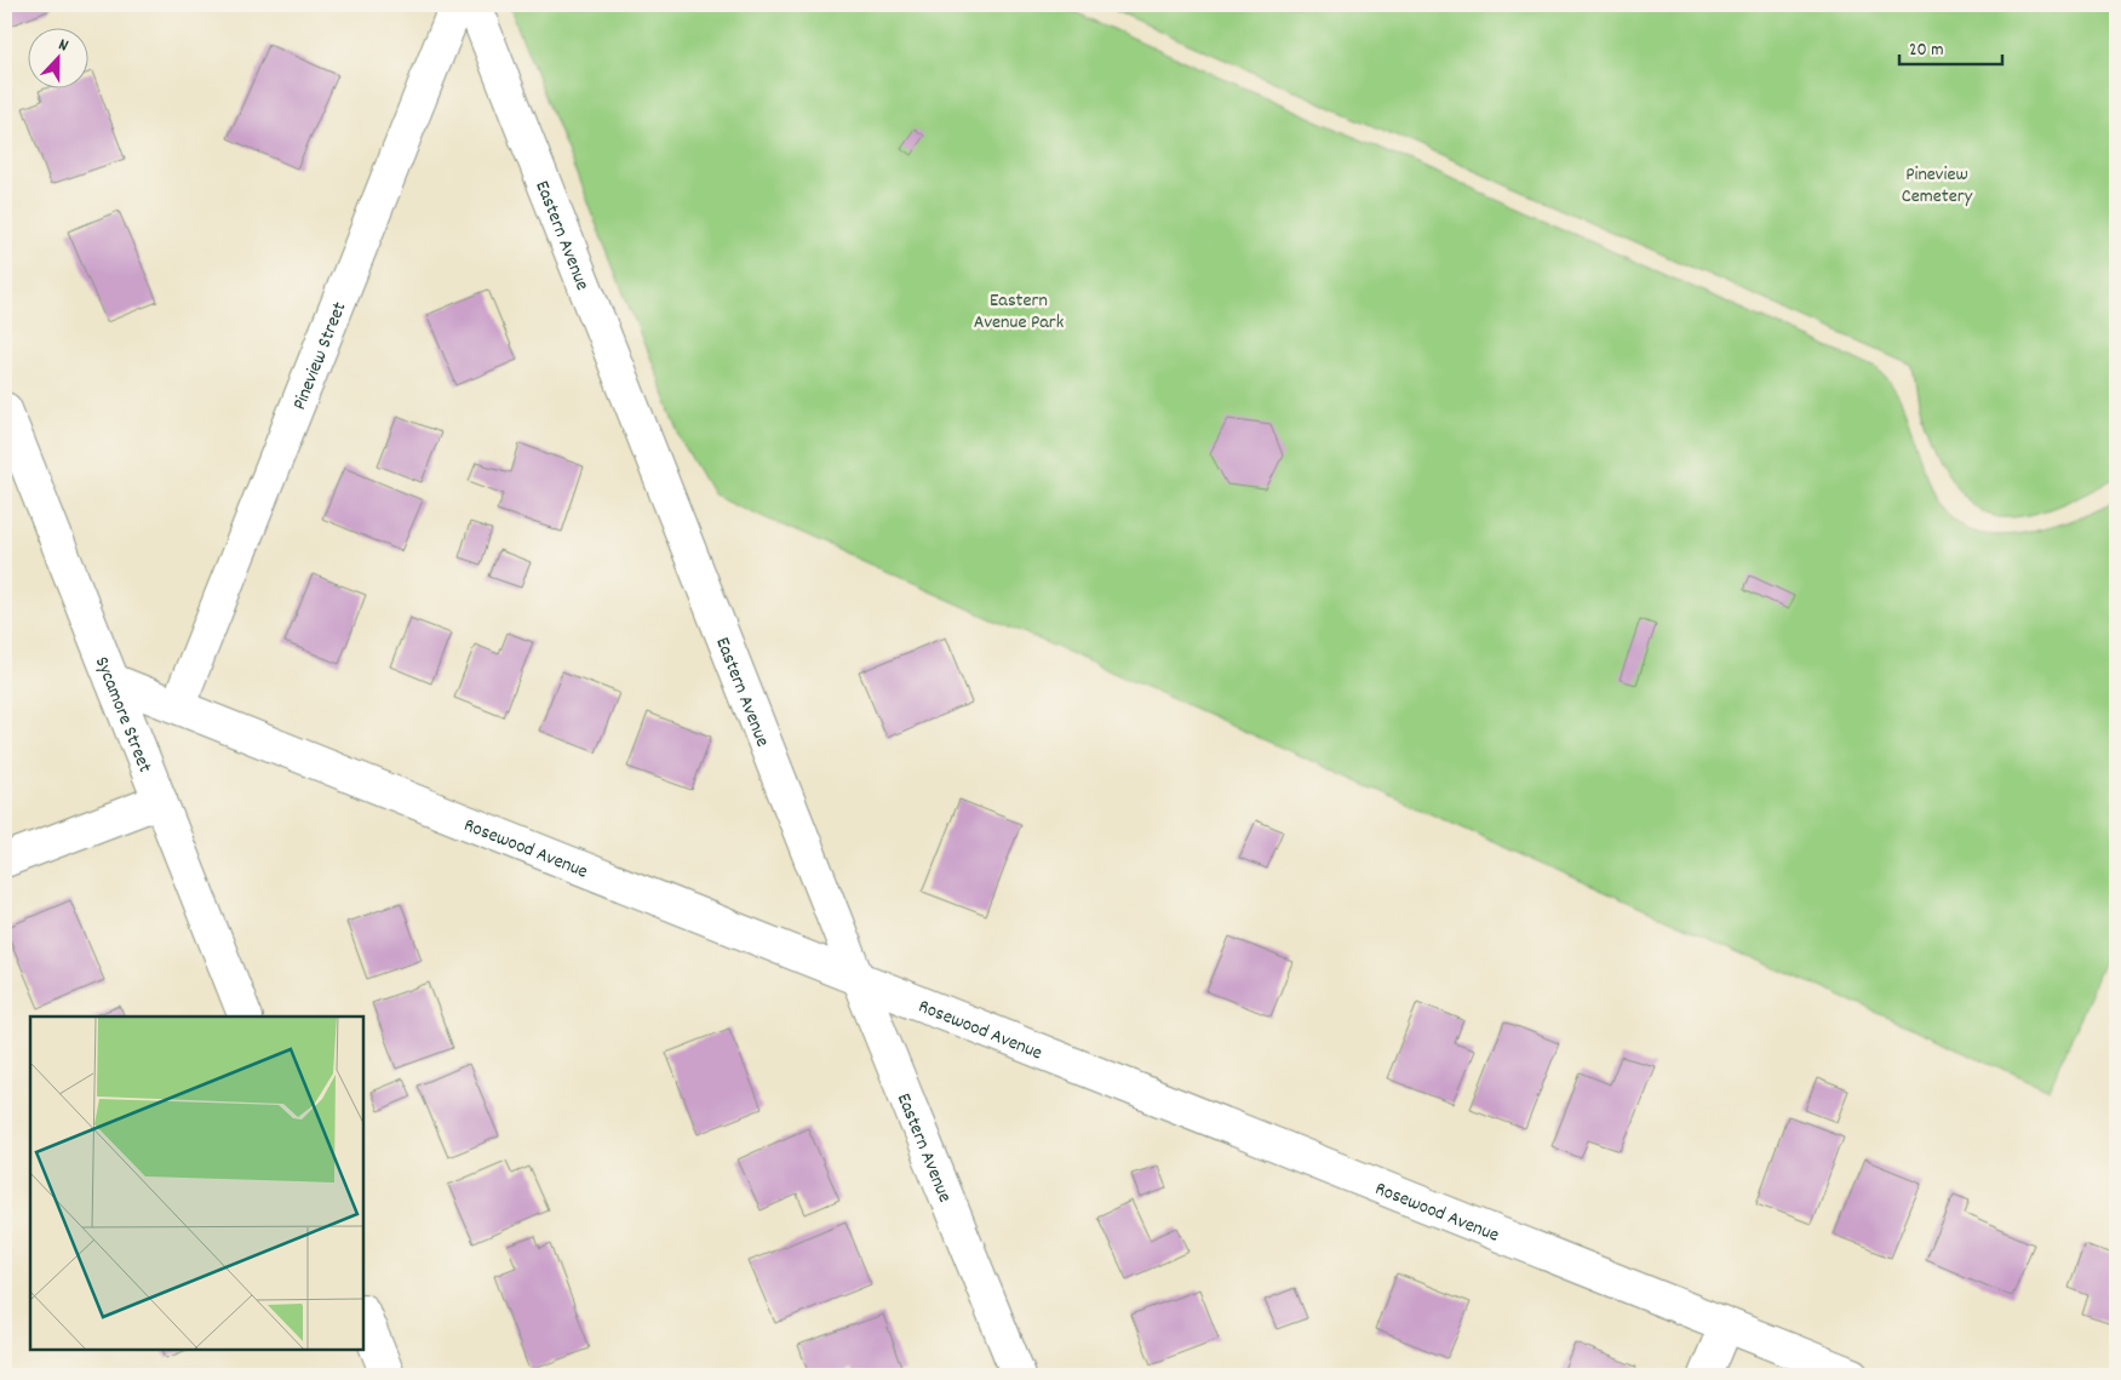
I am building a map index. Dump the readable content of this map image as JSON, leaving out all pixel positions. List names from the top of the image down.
{
  "streets": {
    "street": [
      "Eastern Avenue",
      "Pineview Street",
      "Sycamore Street",
      "Rosewood Avenue"
    ]
  },
  "crossings": [
    ["Eastern Avenue", "Rosewood Avenue"],
    ["Pineview Street", "Rosewood Avenue"],
    ["Sycamore Street", "Rosewood Avenue"]
  ],
  "parks": ["Pineview Cemetery", "Eastern Avenue Park"],
  "scale_bar": "20 m",
  "north": "top"
}
